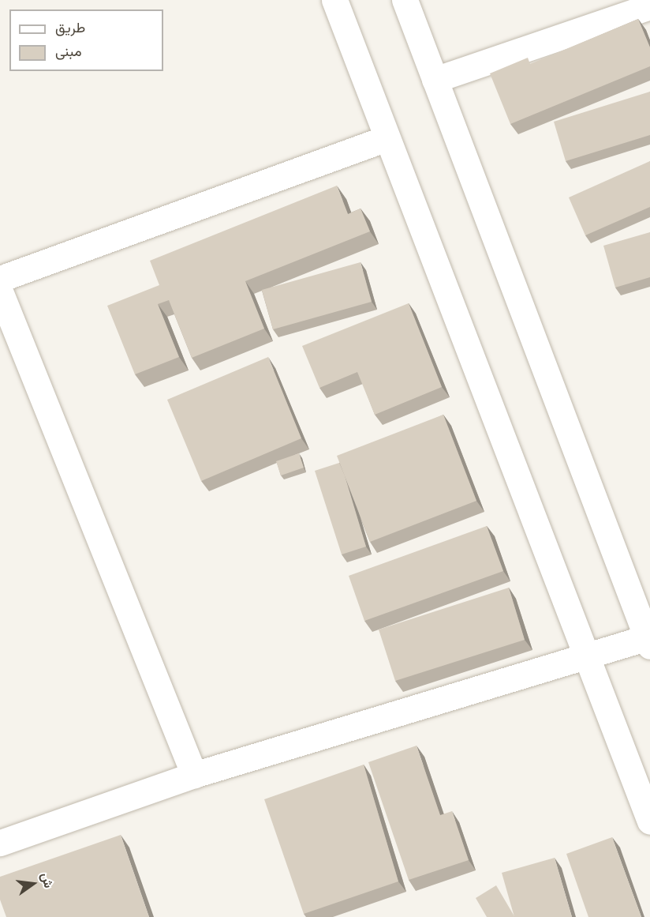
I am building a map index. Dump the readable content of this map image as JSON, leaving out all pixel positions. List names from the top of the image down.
{
  "legend": ["طريق", "مبنى"],
  "north": "right"
}
